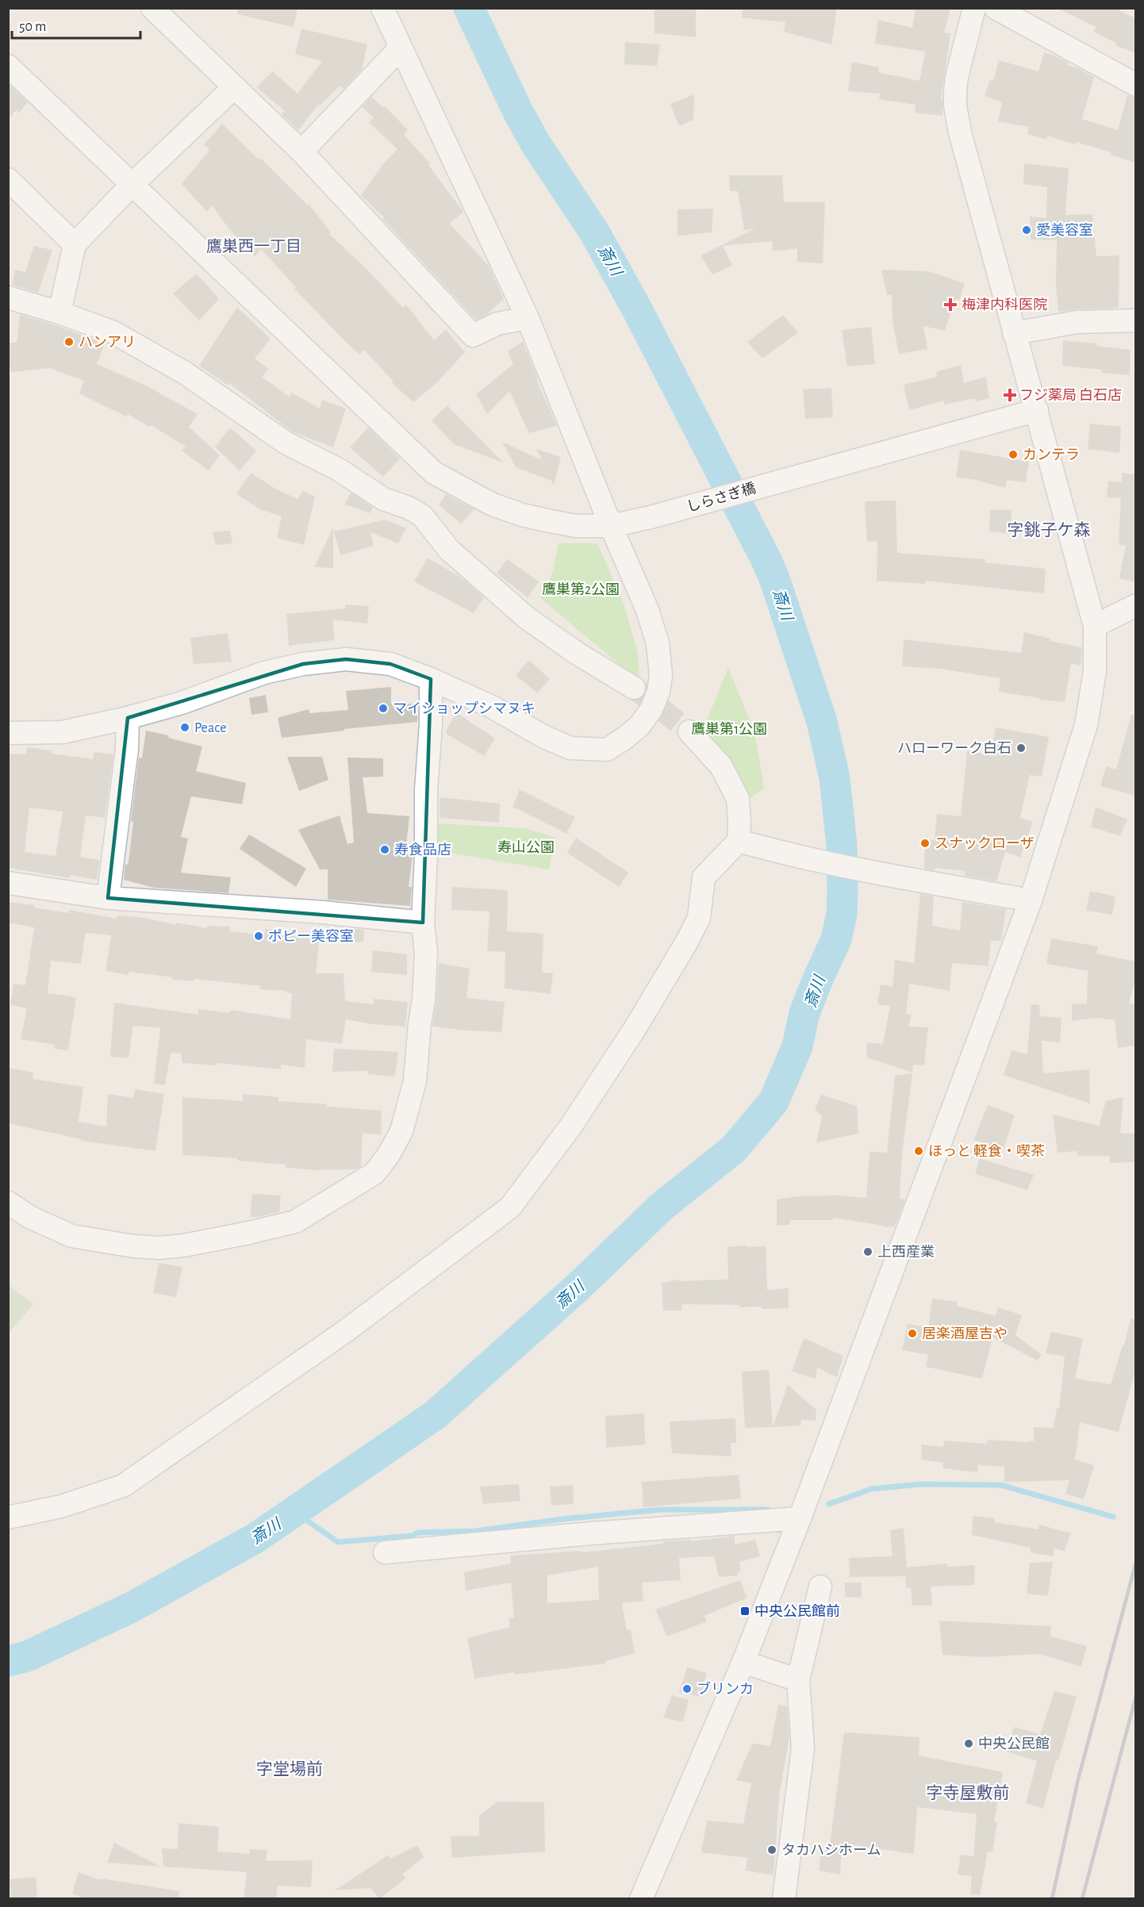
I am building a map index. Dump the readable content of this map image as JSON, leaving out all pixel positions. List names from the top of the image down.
{
  "streets": {
    "street": ["しらさぎ橋"]
  },
  "districts": [
    "鷹巣西一丁目",
    "字銚子ケ森",
    "字堂場前",
    "字寺屋敷前"
  ],
  "water": ["斎川"],
  "parks": ["鷹巣第2公園", "鷹巣第1公園", "寿山公園"],
  "places": {
    "other": [
      "愛美容室",
      "ハンアリ",
      "カンテラ",
      "マイショップシマヌキ",
      "Peace",
      "ハローワーク白石",
      "スナックローザ",
      "寿食品店",
      "ポピー美容室",
      "ほっと 軽食・喫茶",
      "上西産業",
      "居楽酒屋吉や",
      "ブリンカ",
      "中央公民館",
      "タカハシホーム"
    ],
    "health": ["梅津内科医院", "フジ薬局 白石店"],
    "transit": ["中央公民館前"]
  },
  "scale_bar": "50 m"
}
